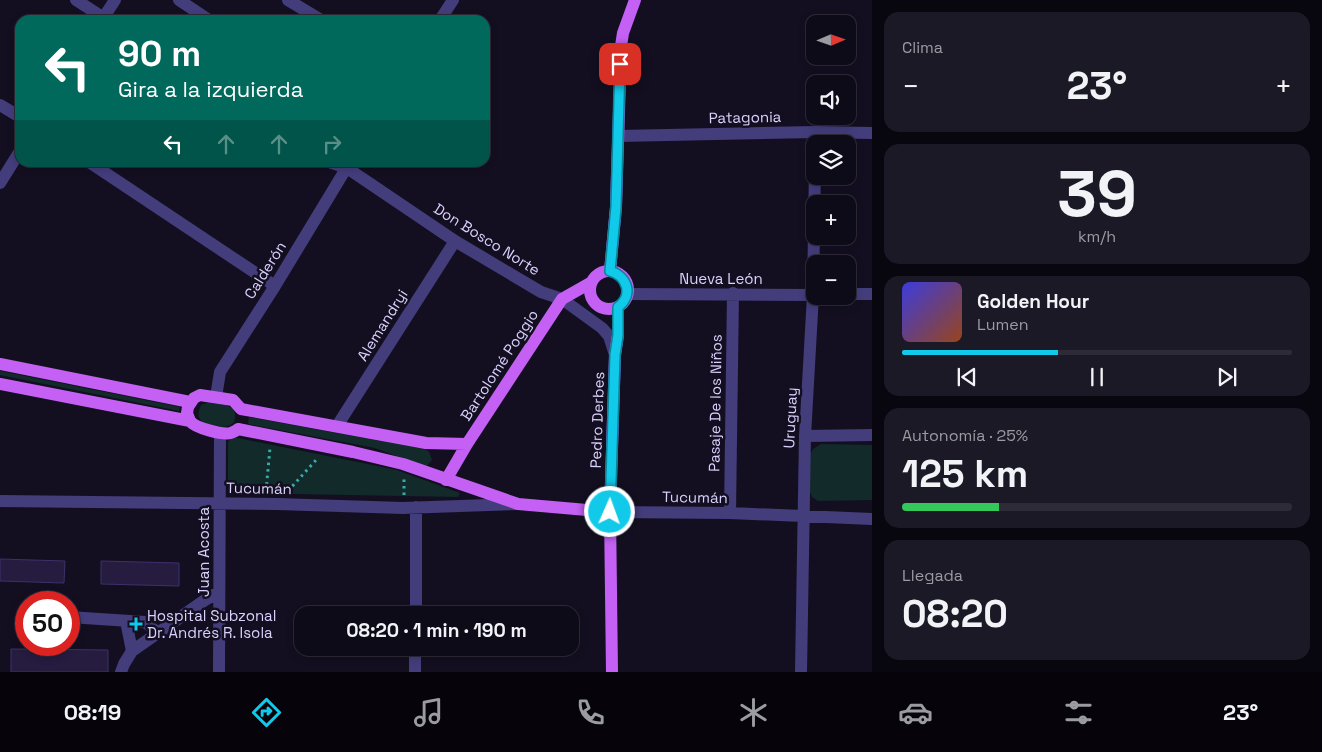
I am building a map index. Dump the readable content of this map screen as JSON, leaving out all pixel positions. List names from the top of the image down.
{
  "streets": {
    "main road": ["Bartolomé Poggio", "Pedro Derbes", "Tucumán"],
    "street": [
      "Patagonia",
      "Don Bosco Norte",
      "Calderón",
      "Nueva León",
      "Alemandryi",
      "Pasaje De los Niños",
      "Uruguay",
      "Juan Acosta"
    ]
  },
  "crossings": [
    ["Don Bosco Norte", "Alemandryi"],
    ["Don Bosco Norte", "Bartolomé Poggio"],
    ["Don Bosco Norte", "Pedro Derbes"],
    ["Calderón", "Tucumán"],
    ["Calderón", "Juan Acosta"],
    ["Nueva León", "Bartolomé Poggio"],
    ["Nueva León", "Pasaje De los Niños"],
    ["Nueva León", "Pedro Derbes"],
    ["Bartolomé Poggio", "Pedro Derbes"],
    ["Bartolomé Poggio", "Tucumán"],
    ["Pasaje De los Niños", "Tucumán"],
    ["Uruguay", "Tucumán"],
    ["Pedro Derbes", "Tucumán"],
    ["Tucumán", "Juan Acosta"]
  ],
  "places": {
    "health": ["Hospital Subzonal Dr. Andrés R. Isola"]
  },
  "north": "right",
  "page": {
    "tile": [
      "Clima",
      ["39", "km/h"],
      ["Autonomía · 25%", "125 km"],
      ["Llegada", "08:20"]
    ],
    "map_buttons": ["+", "−"],
    "turn": ["90 m", "Gira a la izquierda"],
    "heat": ["−", "23°", "+"],
    "song": ["Golden Hour", "Lumen"],
    "limit": "50",
    "trip": "08:20 · 1 min · 190 m",
    "tabs": ["08:19", "23°"]
  }
}
